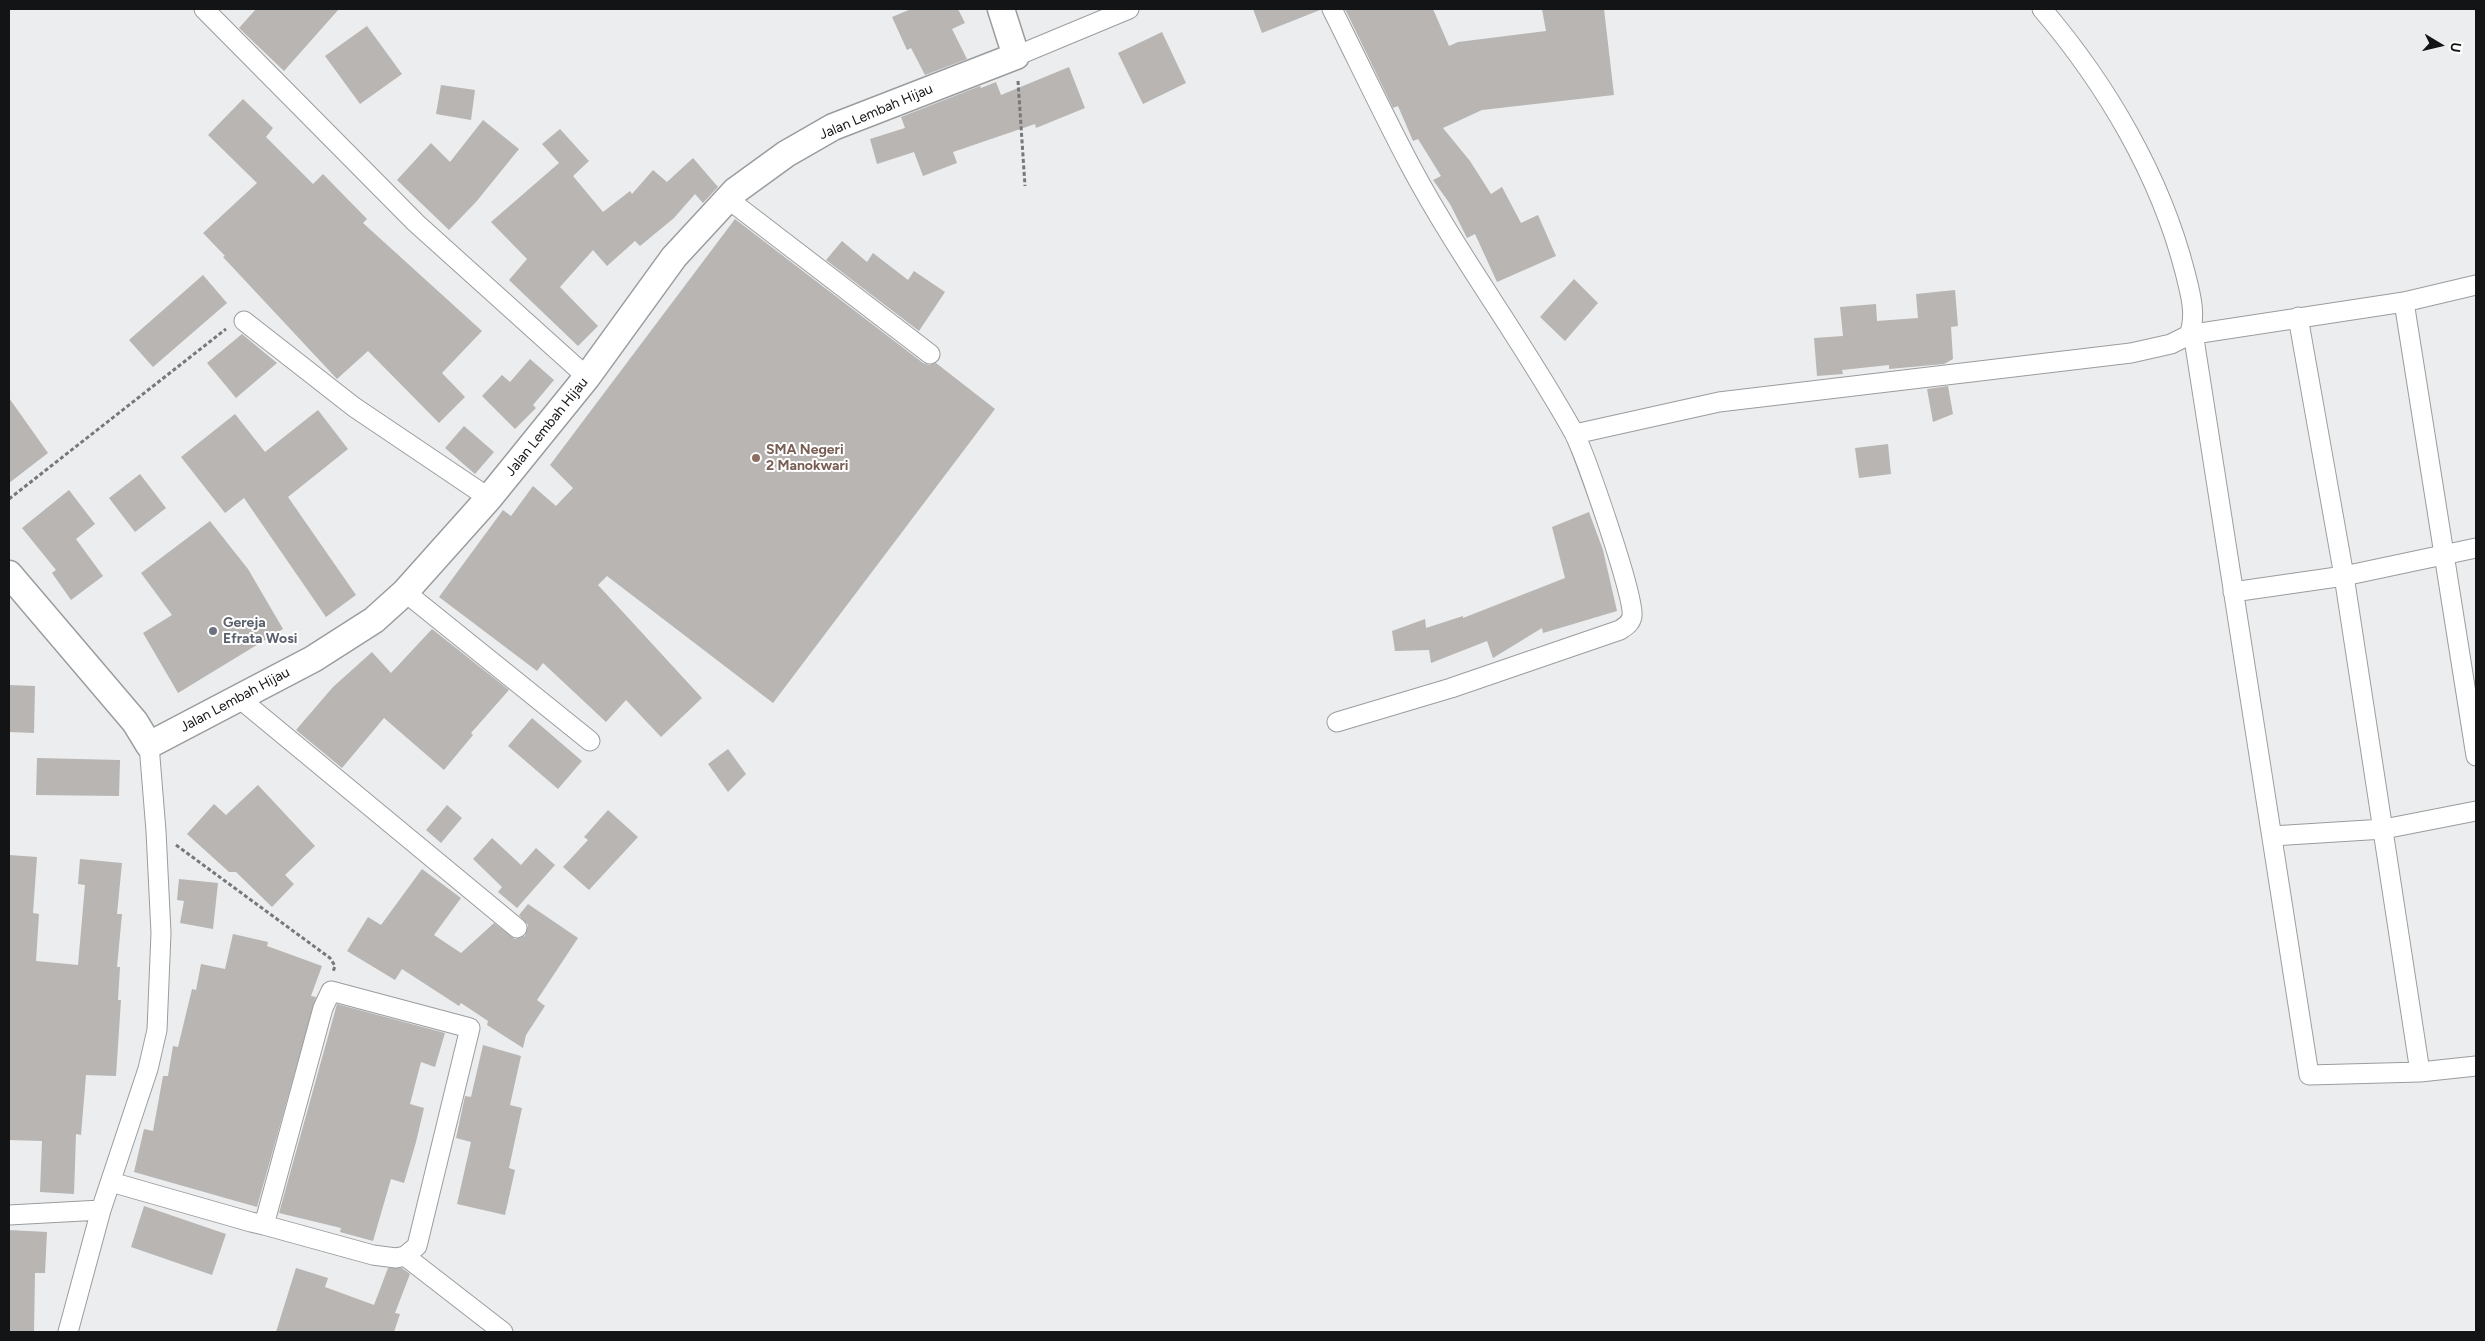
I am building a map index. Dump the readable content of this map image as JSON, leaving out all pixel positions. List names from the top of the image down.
{
  "streets": {
    "street": ["Jalan Lembah Hijau"]
  },
  "places": ["SMA Negeri 2 Manokwari", "Gereja Efrata Wosi"],
  "north": "right"
}
